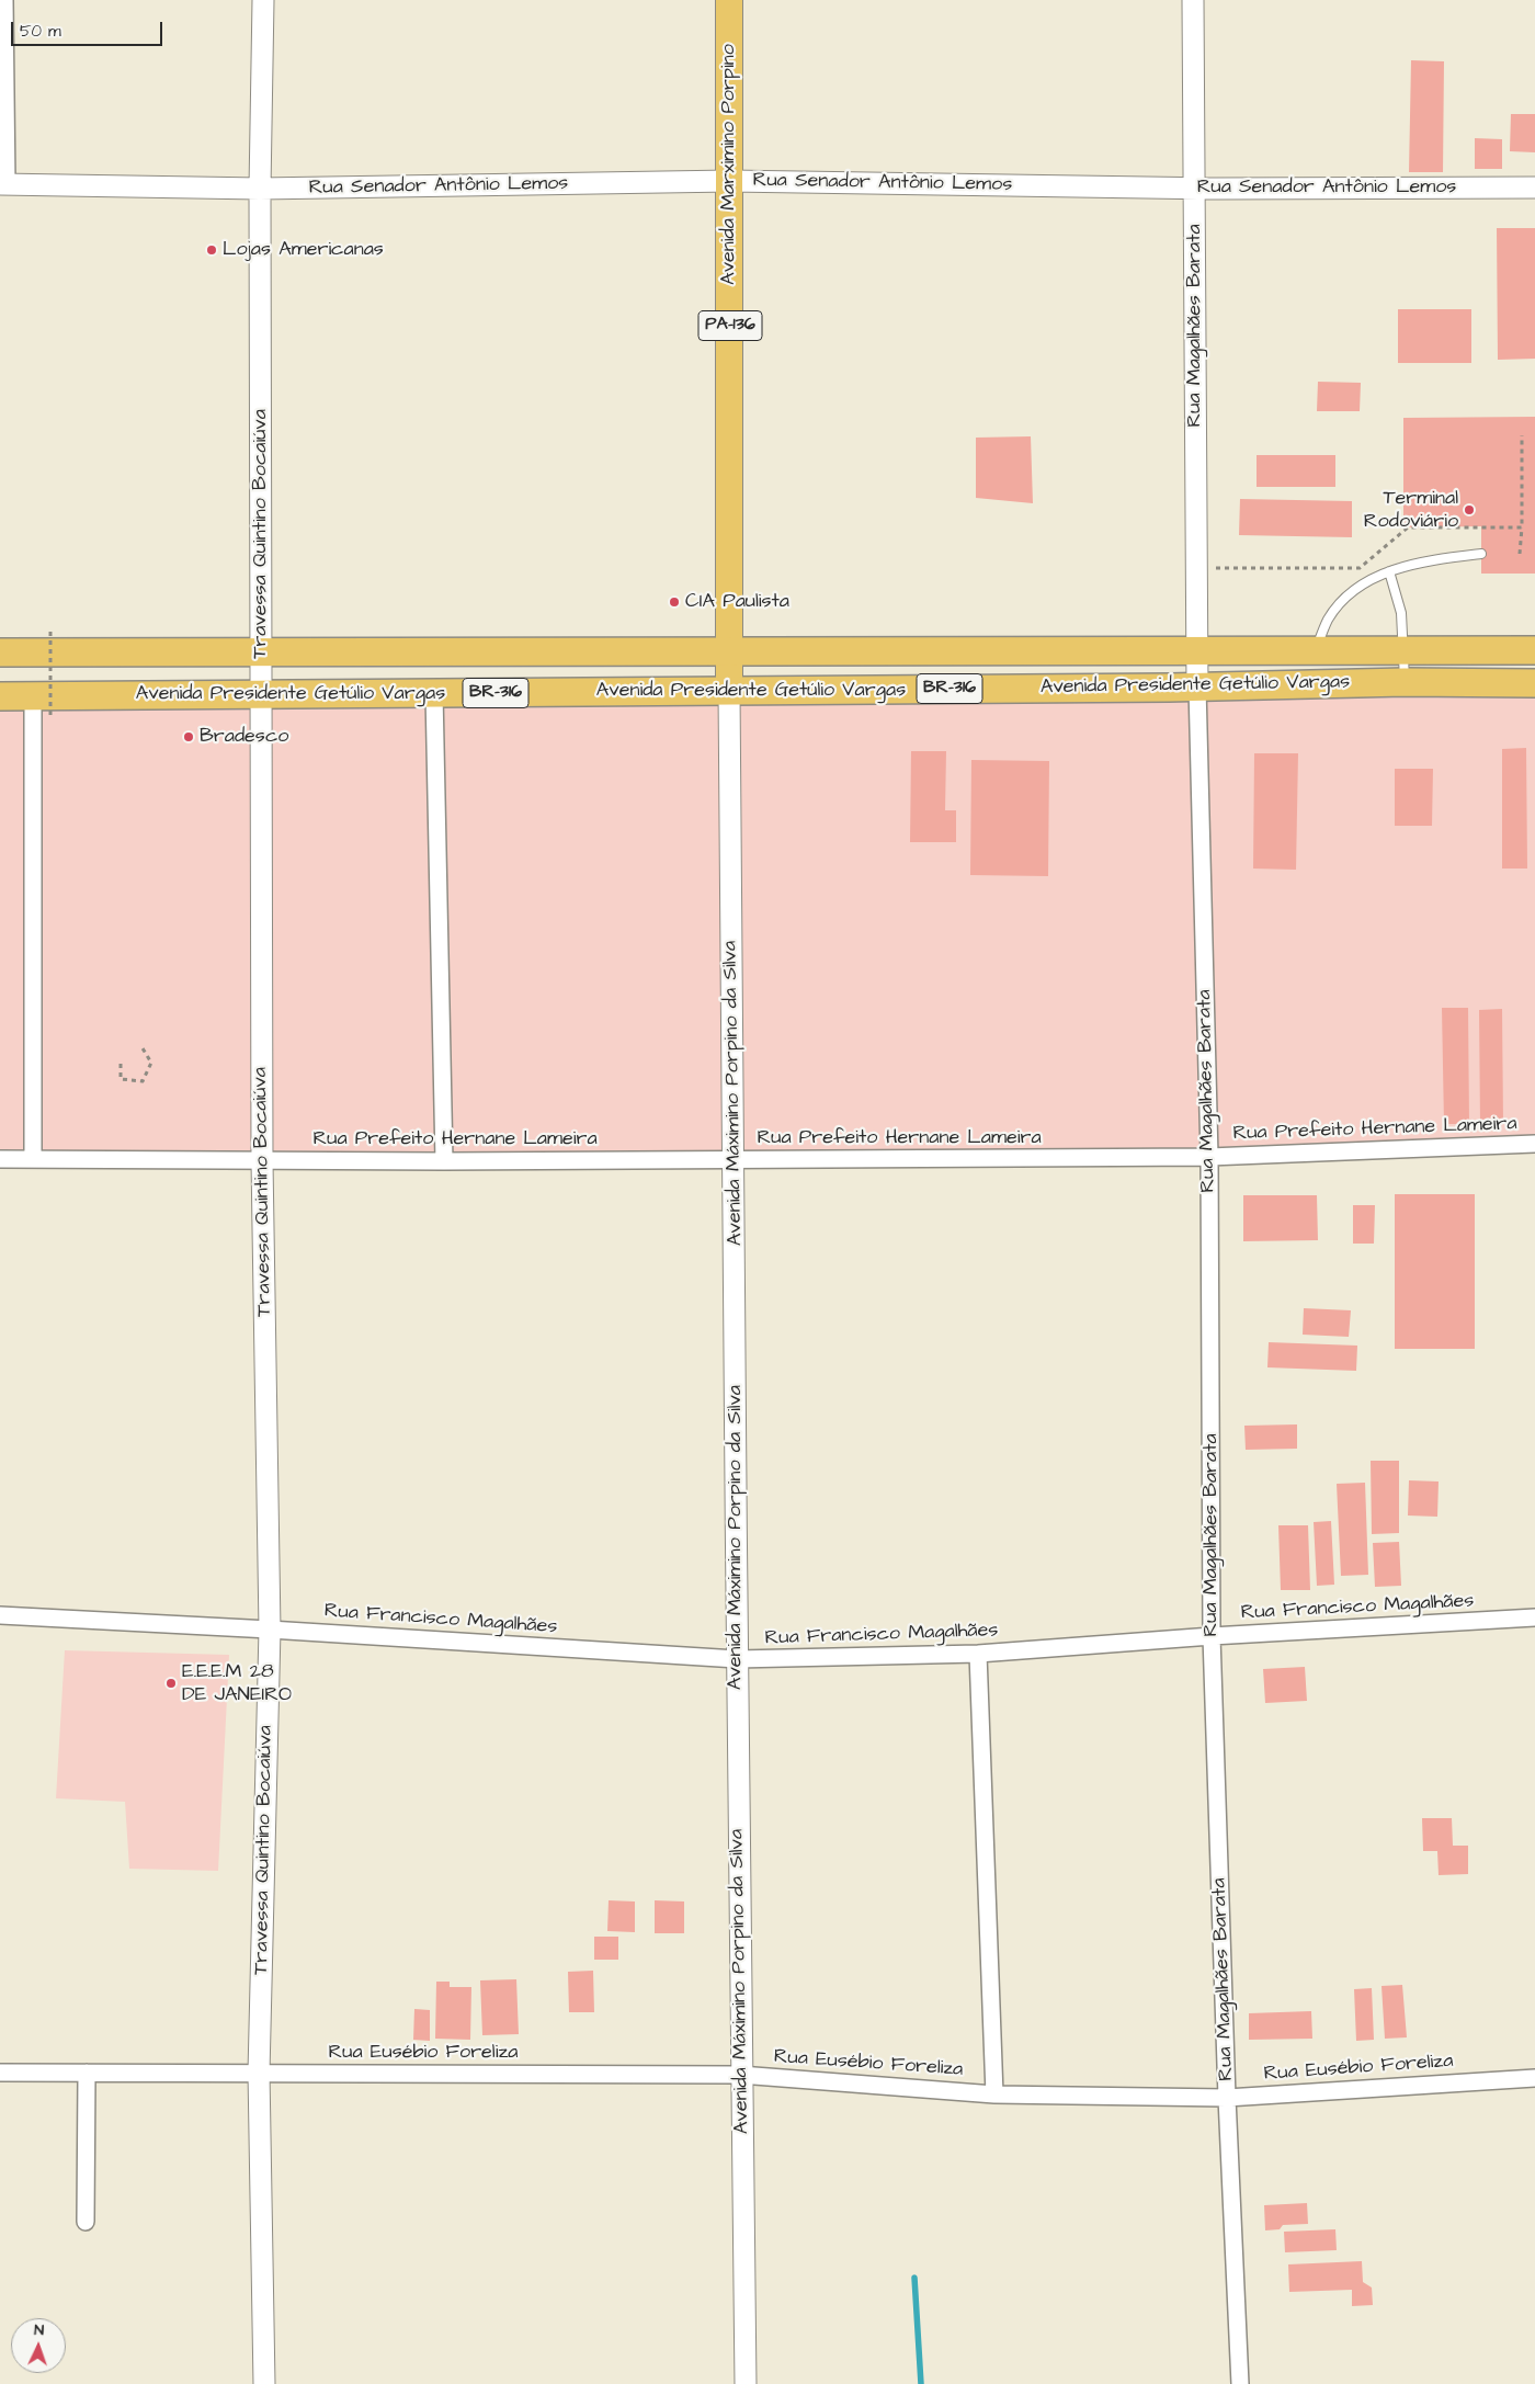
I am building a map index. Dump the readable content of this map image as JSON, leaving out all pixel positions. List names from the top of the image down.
{
  "streets": {
    "highway": ["Avenida Presidente Getúlio Vargas", "BR-316"],
    "main road": ["Avenida Marximino Porpino", "PA-136"],
    "street": [
      "Rua Senador Antônio Lemos",
      "Rua Magalhães Barata",
      "Travessa Quintino Bocaiúva",
      "Avenida Máximino Porpino da Silva",
      "Rua Prefeito Hernane Lameira",
      "Rua Francisco Magalhães",
      "Rua Eusébio Foreliza"
    ]
  },
  "crossings": [
    ["Avenida Marximino Porpino", "Rua Senador Antônio Lemos"],
    ["Avenida Marximino Porpino", "Avenida Presidente Getúlio Vargas"],
    ["Avenida Marximino Porpino", "Avenida Máximino Porpino da Silva"],
    ["Rua Senador Antônio Lemos", "Rua Magalhães Barata"],
    ["Rua Senador Antônio Lemos", "Travessa Quintino Bocaiúva"],
    ["Rua Magalhães Barata", "Avenida Presidente Getúlio Vargas"],
    ["Rua Magalhães Barata", "Rua Prefeito Hernane Lameira"],
    ["Rua Magalhães Barata", "Rua Francisco Magalhães"],
    ["Rua Magalhães Barata", "Rua Eusébio Foreliza"],
    ["Travessa Quintino Bocaiúva", "Avenida Presidente Getúlio Vargas"],
    ["Travessa Quintino Bocaiúva", "Rua Prefeito Hernane Lameira"],
    ["Travessa Quintino Bocaiúva", "Rua Francisco Magalhães"],
    ["Travessa Quintino Bocaiúva", "Rua Eusébio Foreliza"],
    ["Avenida Presidente Getúlio Vargas", "Avenida Máximino Porpino da Silva"],
    ["Avenida Máximino Porpino da Silva", "Rua Prefeito Hernane Lameira"],
    ["Avenida Máximino Porpino da Silva", "Rua Francisco Magalhães"],
    ["Avenida Máximino Porpino da Silva", "Rua Eusébio Foreliza"]
  ],
  "places": [
    "Lojas Americanas",
    "Terminal Rodoviário",
    "CIA Paulista",
    "Bradesco",
    "E.E.E.M 28 DE JANEIRO"
  ],
  "scale_bar": "50 m",
  "north": "top"
}
